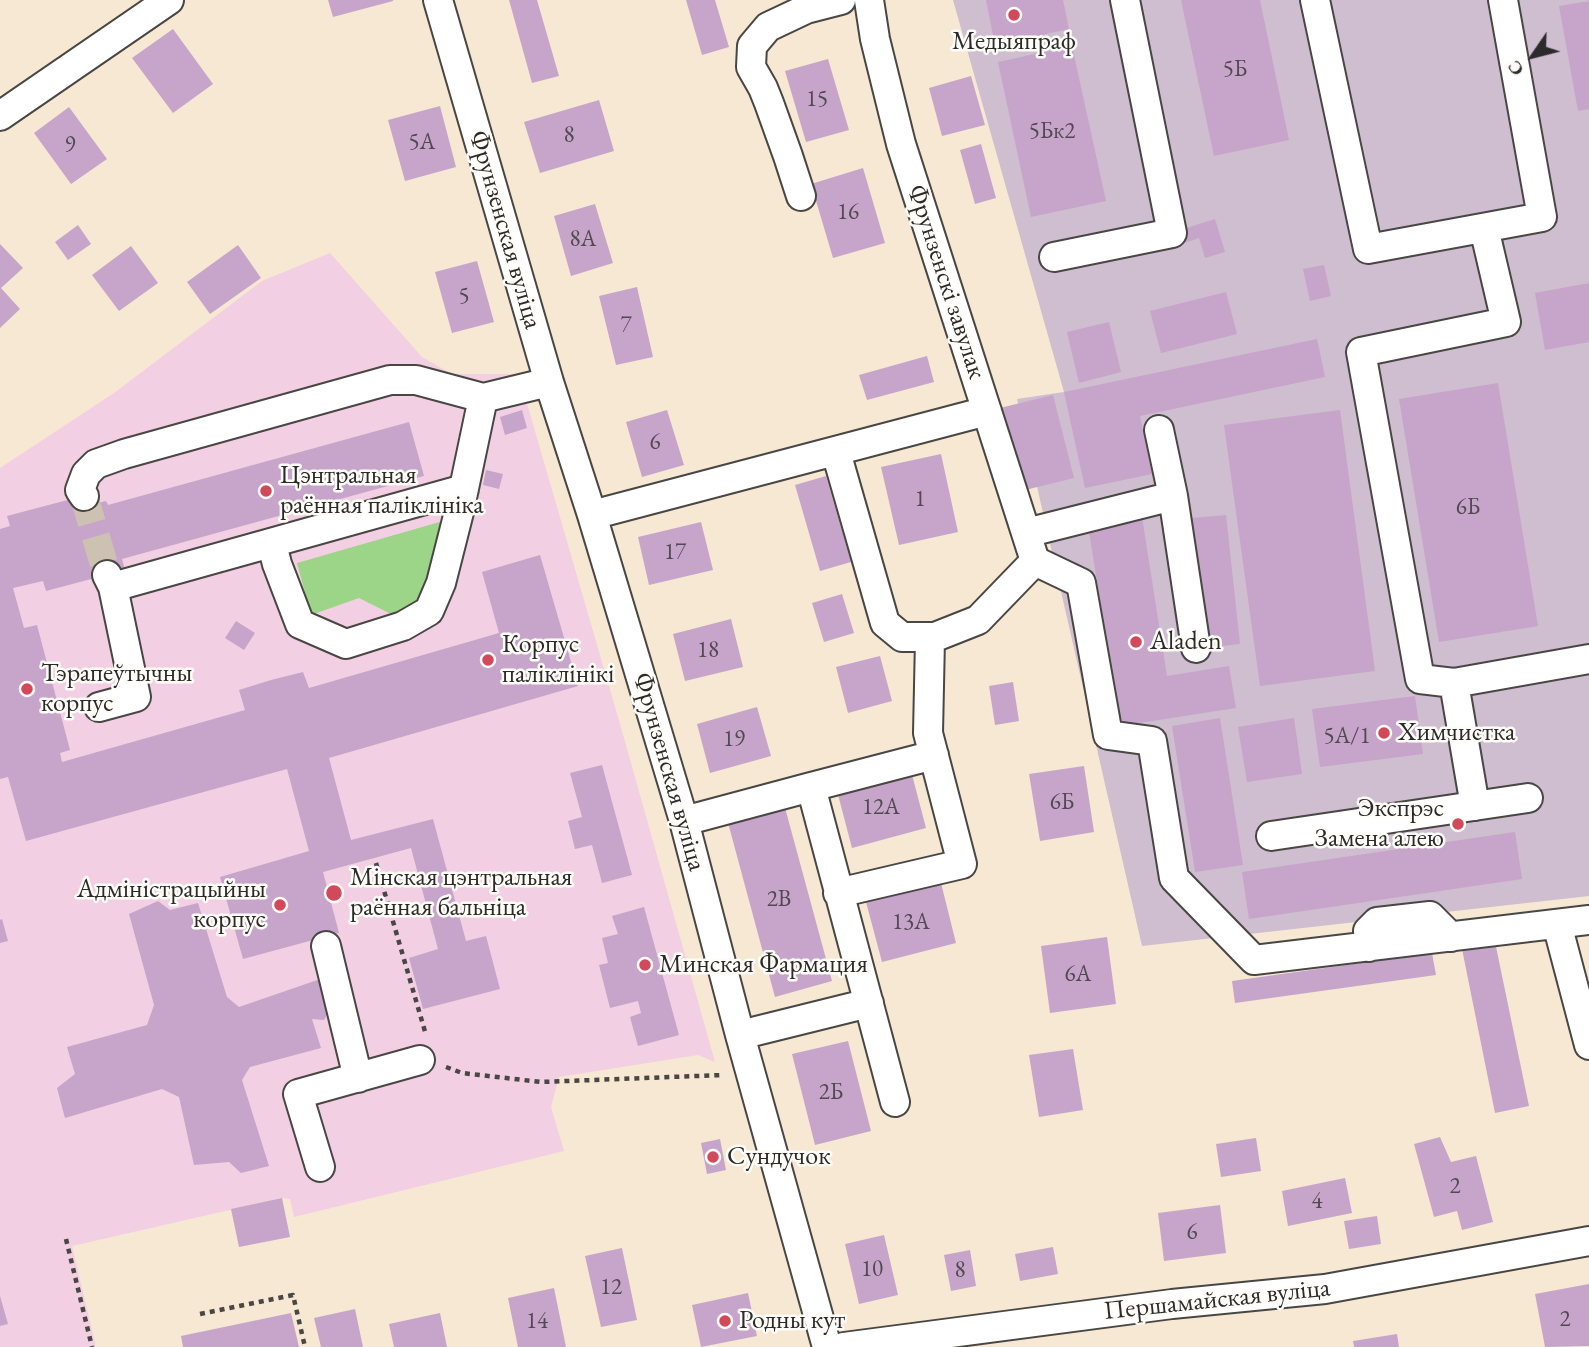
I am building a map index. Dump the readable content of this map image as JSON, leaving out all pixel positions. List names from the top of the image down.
{
  "streets": {
    "street": ["Фрунзенская вуліца", "Фрунзенскі завулак", "Першамайская вуліца"]
  },
  "places": [
    "Медыяпраф",
    "Цэнтральная раённая паліклініка",
    "Aladen",
    "Корпус паліклінікі",
    "Тэрапеўтычны корпус",
    "Химчистка",
    "Экспрэс Замена алею",
    "Мінская цэнтральная раённая бальніца",
    "Адміністрацыйны корпус",
    "Минская Фармация",
    "Сундучок",
    "Родны кут"
  ],
  "house_numbers": [
    "5Б",
    "15",
    "5Бк2",
    "8",
    "5А",
    "9",
    "16",
    "8А",
    "5",
    "7",
    "6",
    "1",
    "6Б",
    "17",
    "18",
    "5А/1",
    "19",
    "6Б",
    "12А",
    "2В",
    "13А",
    "6А",
    "2Б",
    "2",
    "4",
    "6",
    "10",
    "8",
    "12",
    "2",
    "14"
  ],
  "north": "bottom left"
}
